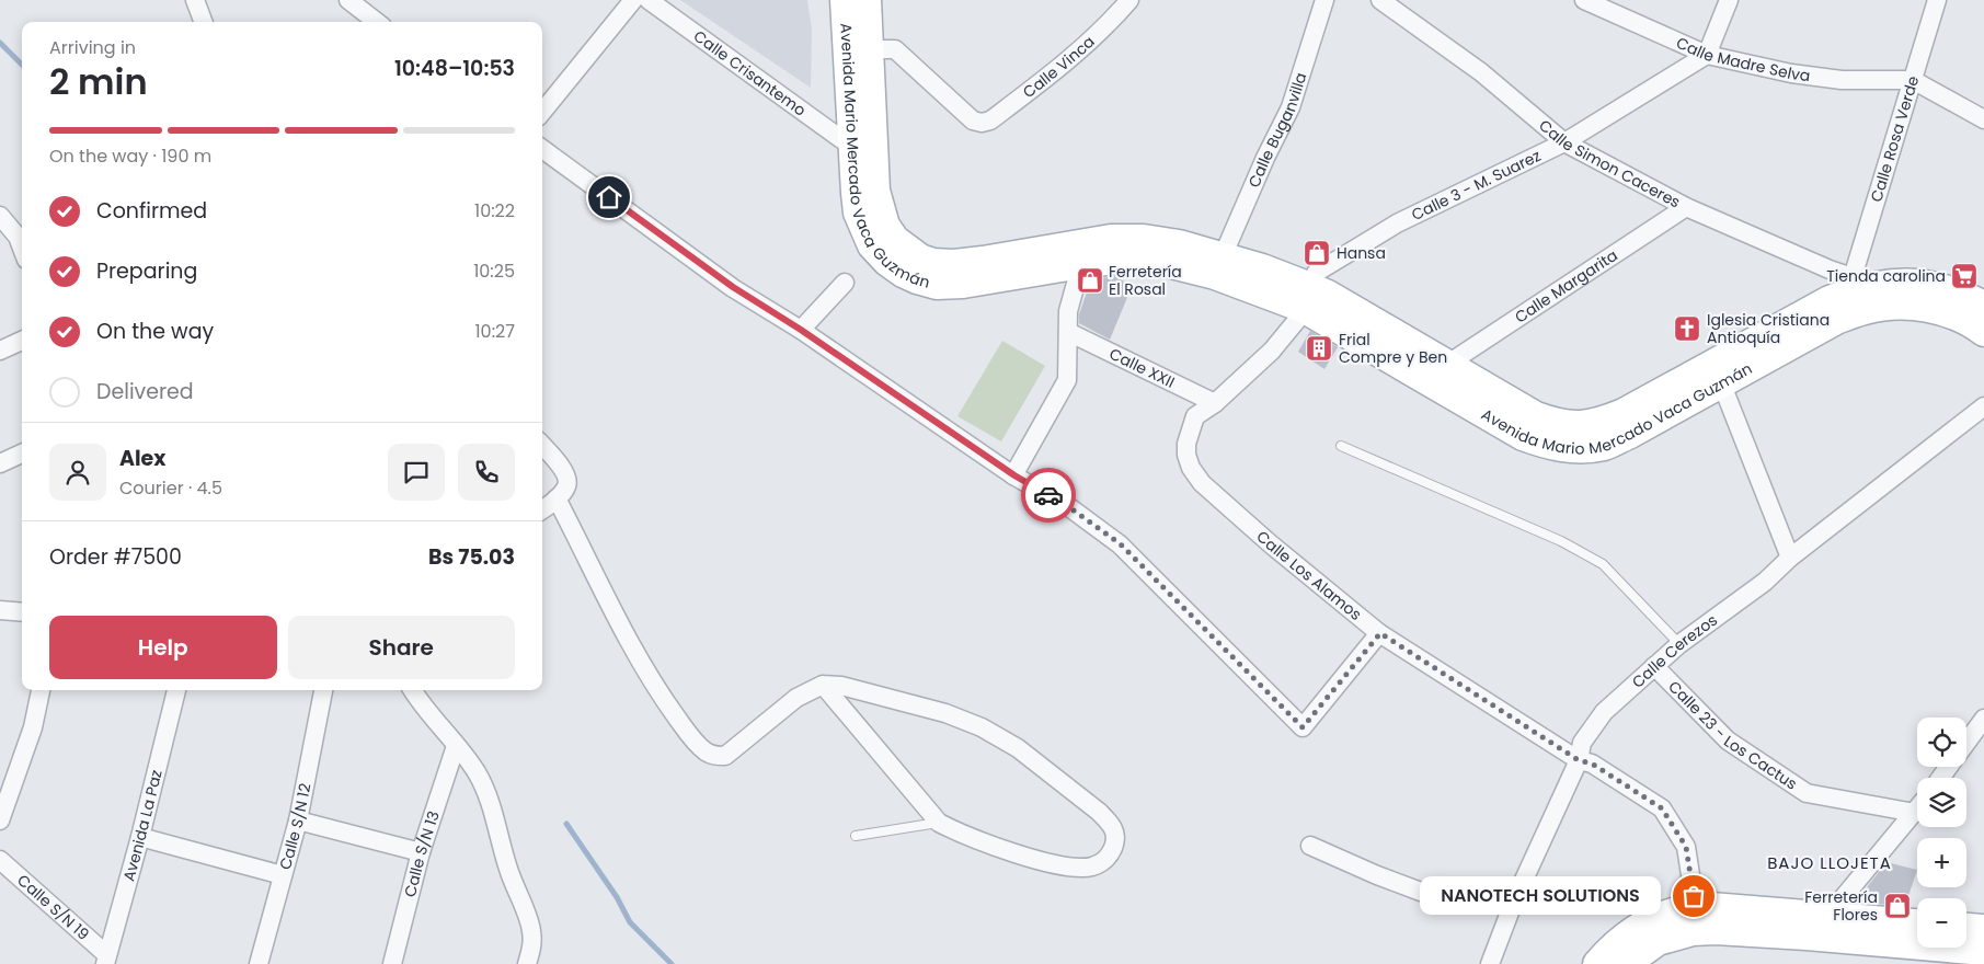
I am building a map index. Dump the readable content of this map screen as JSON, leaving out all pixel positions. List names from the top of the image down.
{
  "streets": {
    "main road": ["Avenida Mario Mercado Vaca Guzmán"],
    "street": [
      "Calle Madre Selva",
      "Calle Vinca",
      "Calle Crisantemo",
      "Calle Buganvilla",
      "Calle Rosa Verde",
      "Calle Simon Caceres",
      "Calle 3 - M. Suarez",
      "Calle Margarita",
      "Calle XXII",
      "Calle Los Alamos",
      "Calle Cerezos",
      "Calle 23 - Los Cactus",
      "Avenida La Paz",
      "Calle S/N 12",
      "Calle S/N 13",
      "Calle S/N 19"
    ]
  },
  "crossings": [
    ["Calle Madre Selva", "Calle Rosa Verde"],
    ["Calle Madre Selva", "Calle 3 - M. Suarez"],
    ["Calle Vinca", "Avenida Mario Mercado Vaca Guzmán"],
    ["Calle Crisantemo", "Avenida Mario Mercado Vaca Guzmán"],
    ["Calle Buganvilla", "Avenida Mario Mercado Vaca Guzmán"],
    ["Calle Rosa Verde", "Avenida Mario Mercado Vaca Guzmán"],
    ["Calle Rosa Verde", "Calle Simon Caceres"],
    ["Avenida Mario Mercado Vaca Guzmán", "Calle Simon Caceres"],
    ["Avenida Mario Mercado Vaca Guzmán", "Calle 3 - M. Suarez"],
    ["Avenida Mario Mercado Vaca Guzmán", "Calle Margarita"],
    ["Avenida Mario Mercado Vaca Guzmán", "Calle Los Alamos"],
    ["Calle Simon Caceres", "Calle 3 - M. Suarez"],
    ["Calle Simon Caceres", "Calle Margarita"],
    ["Calle 3 - M. Suarez", "Calle Los Alamos"],
    ["Calle XXII", "Calle Los Alamos"],
    ["Calle Los Alamos", "Calle Cerezos"],
    ["Calle Cerezos", "Calle 23 - Los Cactus"],
    ["Avenida La Paz", "Calle S/N 19"]
  ],
  "districts": ["BAJO LLOJETA"],
  "places": {
    "shop": ["Hansa", "Ferretería El Rosal", "Ferretería Flores"],
    "supermarket": ["Tienda carolina"],
    "church": ["Iglesia Cristiana Antioquía"],
    "building": ["Frial Compre y Ben"],
    "other": ["NANOTECH SOLUTIONS"]
  },
  "page": {
    "heading": ["2 min", "Arriving in", "10:48–10:53"],
    "panel": [
      "Alex",
      "Courier · 4.5",
      "Order #7500",
      "Bs 75.03"
    ],
    "bar": "On the way · 190 m",
    "list": [
      ["Confirmed", "10:22"],
      ["Preparing", "10:25"],
      ["On the way", "10:27"],
      "Delivered"
    ],
    "buttons": ["Help", "Share"],
    "map_buttons": ["+", "−"],
    "bubble": "NANOTECH SOLUTIONS"
  }
}
